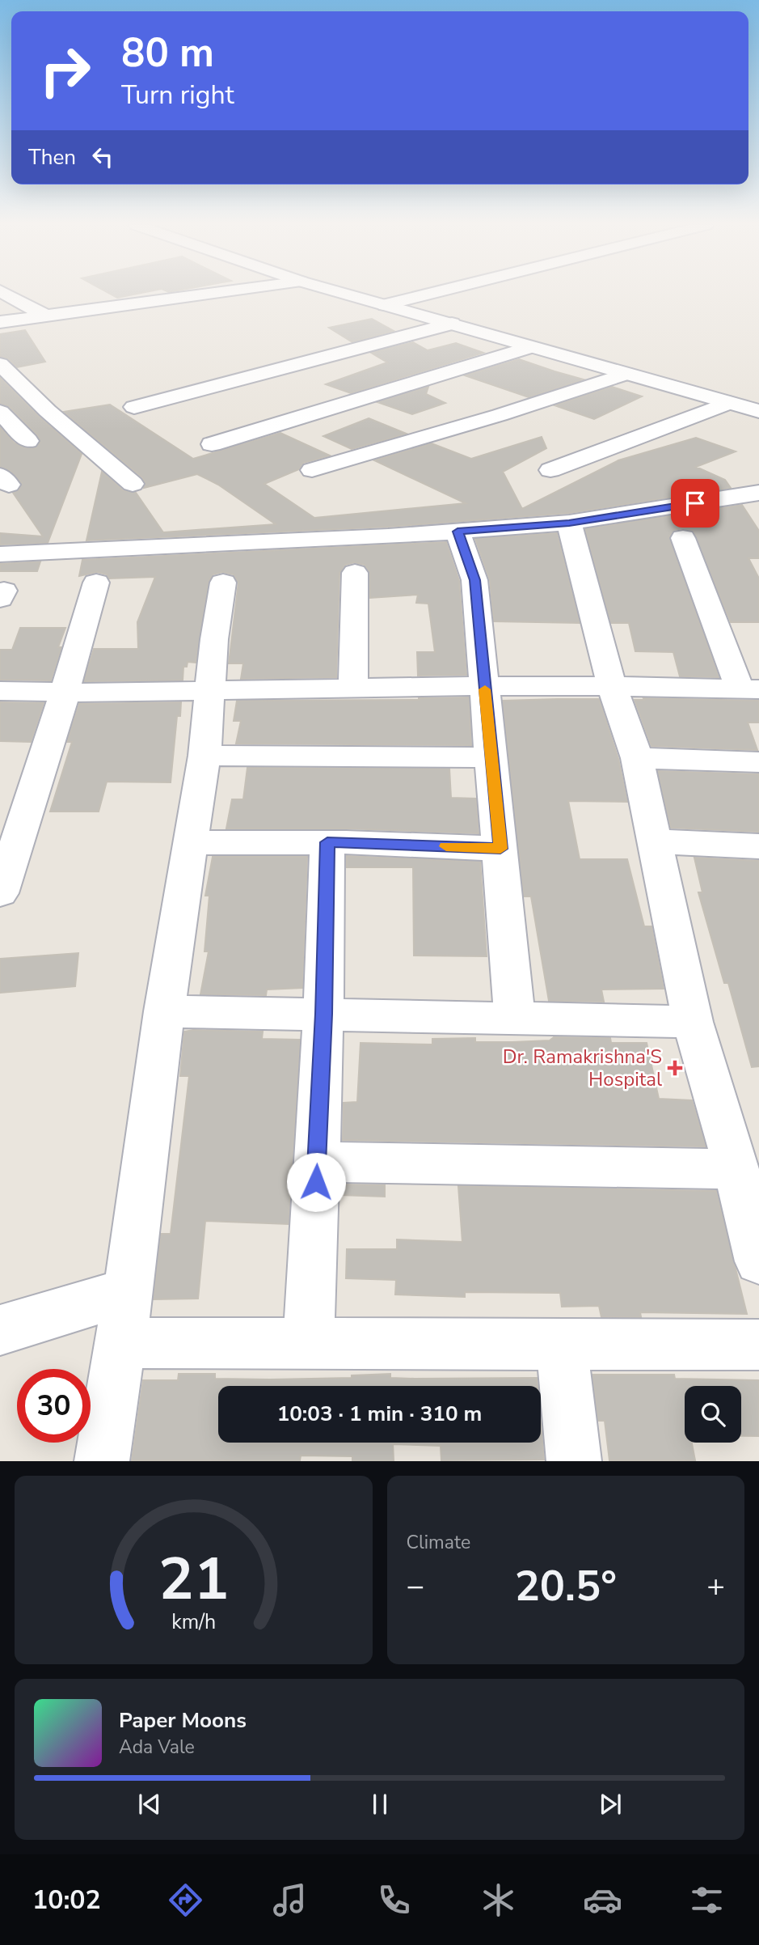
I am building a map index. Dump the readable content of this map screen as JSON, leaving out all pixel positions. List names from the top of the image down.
{
  "places": {
    "health": ["Dr. Ramakrishna'S Hospital"]
  },
  "page": {
    "turn": ["80 m", "Turn right"],
    "then": "Then",
    "limit": "30",
    "trip": "10:03 · 1 min · 310 m",
    "tile": "Climate",
    "heat": ["−", "20.5°", "+"],
    "song": ["Paper Moons", "Ada Vale"],
    "tabs": "10:02",
    "gauge": ["21", "km/h"]
  }
}
